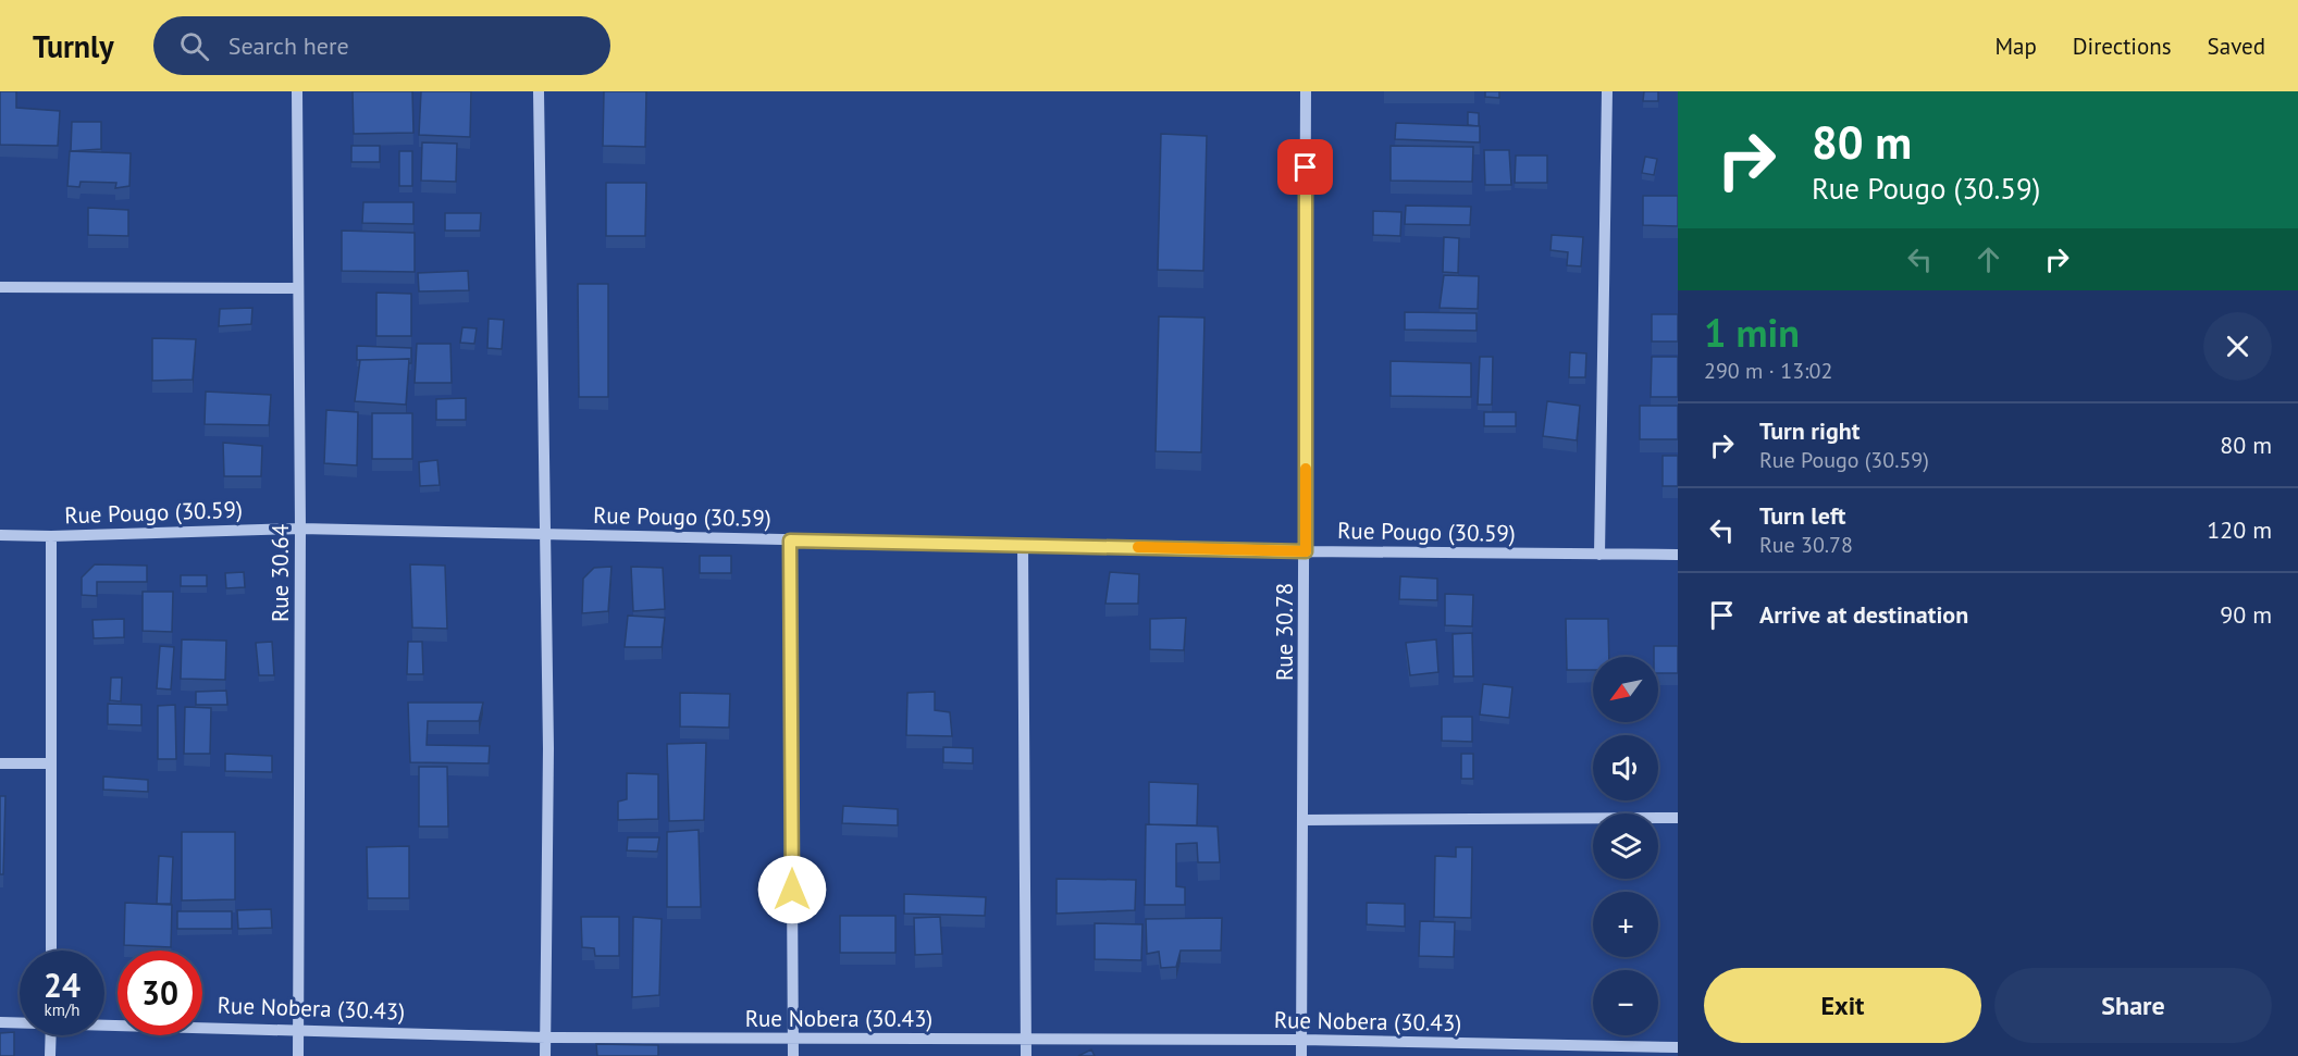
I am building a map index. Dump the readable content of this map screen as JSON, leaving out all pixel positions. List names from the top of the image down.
{
  "streets": {
    "street": [
      "Rue Pougo (30.59)",
      "Rue 30.64",
      "Rue 30.78",
      "Rue Nobera (30.43)"
    ]
  },
  "crossings": [
    ["Rue Pougo (30.59)", "Rue 30.64"],
    ["Rue Pougo (30.59)", "Rue 30.78"],
    ["Rue 30.64", "Rue Nobera (30.43)"],
    ["Rue 30.78", "Rue Nobera (30.43)"]
  ],
  "north": "bottom left",
  "page": {
    "header": "Turnly",
    "search": "Search here",
    "nav": ["Map", "Directions", "Saved"],
    "turn": ["80 m", "Rue Pougo (30.59)"],
    "heading": ["1 min", "290 m · 13:02"],
    "list": [
      {
        "name": "Turn right",
        "note": "Rue Pougo (30.59)",
        "value": "80 m"
      },
      {
        "name": "Turn left",
        "note": "Rue 30.78",
        "value": "120 m"
      },
      {
        "name": "Arrive at destination",
        "value": "90 m"
      }
    ],
    "map_buttons": ["+", "−"],
    "speed": "24 km/h",
    "limit": "30",
    "buttons": ["Exit", "Share"]
  }
}
